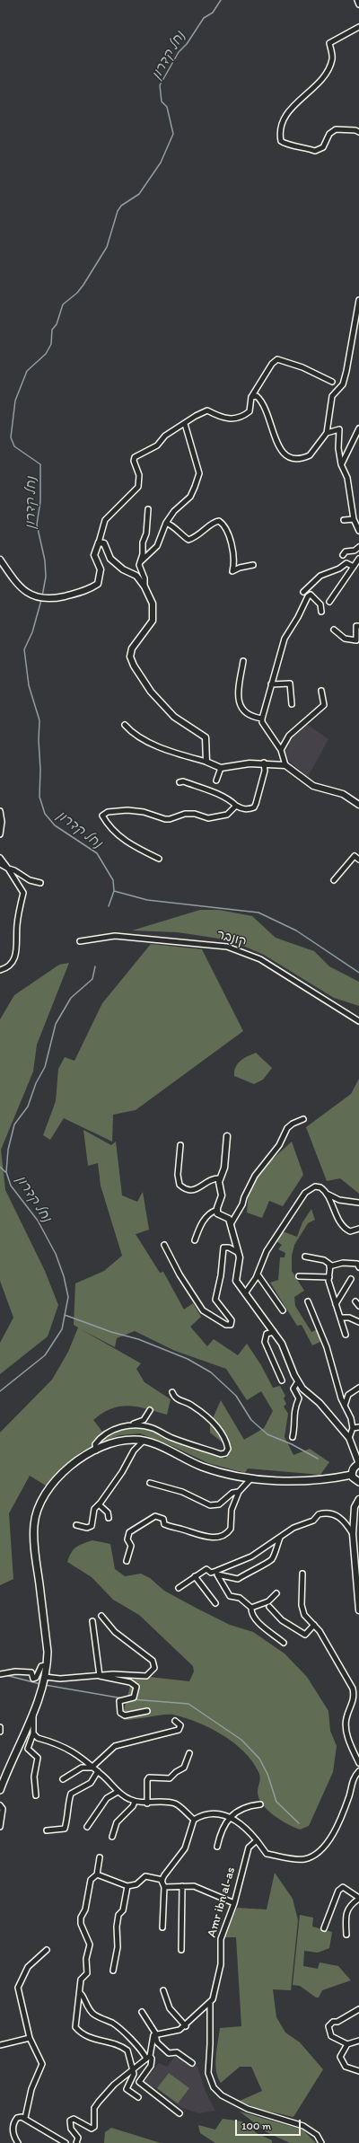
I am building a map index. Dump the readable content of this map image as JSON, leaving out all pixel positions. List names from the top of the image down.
{
  "streets": {
    "street": ["קונבר", "Amr ibn al-as"]
  },
  "water": ["נחל קדרון"],
  "scale_bar": "100 m"
}
